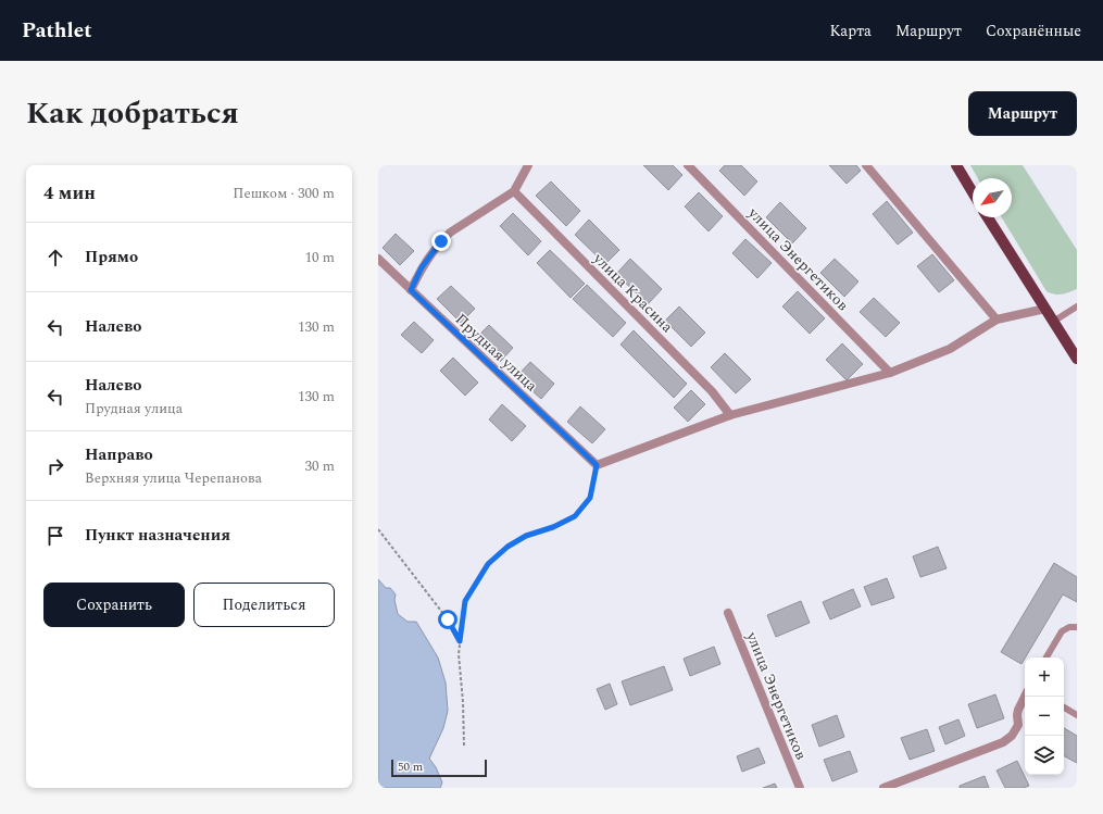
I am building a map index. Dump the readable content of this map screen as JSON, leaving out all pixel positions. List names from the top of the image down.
{
  "streets": {
    "street": ["улица Энергетиков", "улица Красина", "Прудная улица"]
  },
  "scale_bar": "50 m",
  "north": "bottom left",
  "page": {
    "header": "Pathlet",
    "nav": ["Карта", "Маршрут", "Сохранённые"],
    "title": "Как добраться",
    "buttons": [
      "Маршрут",
      ["Сохранить", "Поделиться"]
    ],
    "heading": ["4 мин", "Пешком · 300 m"],
    "list": [
      ["Прямо", "10 m"],
      ["Налево", "130 m"],
      ["Налево", "Прудная улица", "130 m"],
      ["Направо", "Верхняя улица Черепанова", "30 m"],
      "Пункт назначения"
    ],
    "map_buttons": ["+", "−"],
    "scale": "50 m"
  }
}
